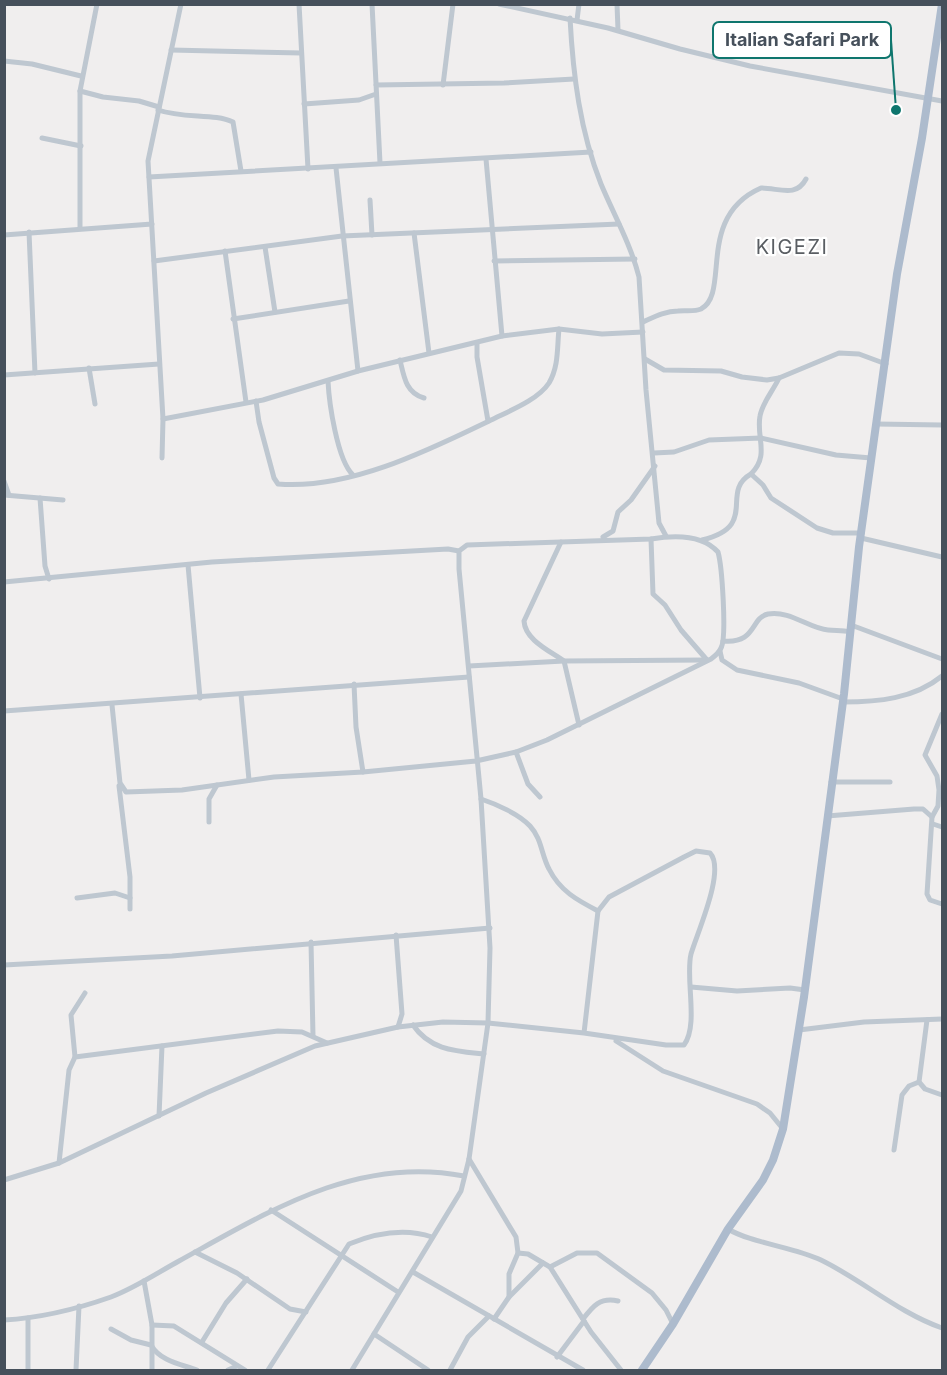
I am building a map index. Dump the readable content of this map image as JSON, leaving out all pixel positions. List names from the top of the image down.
{
  "districts": ["KIGEZI"],
  "places": ["Italian Safari Park"]
}
